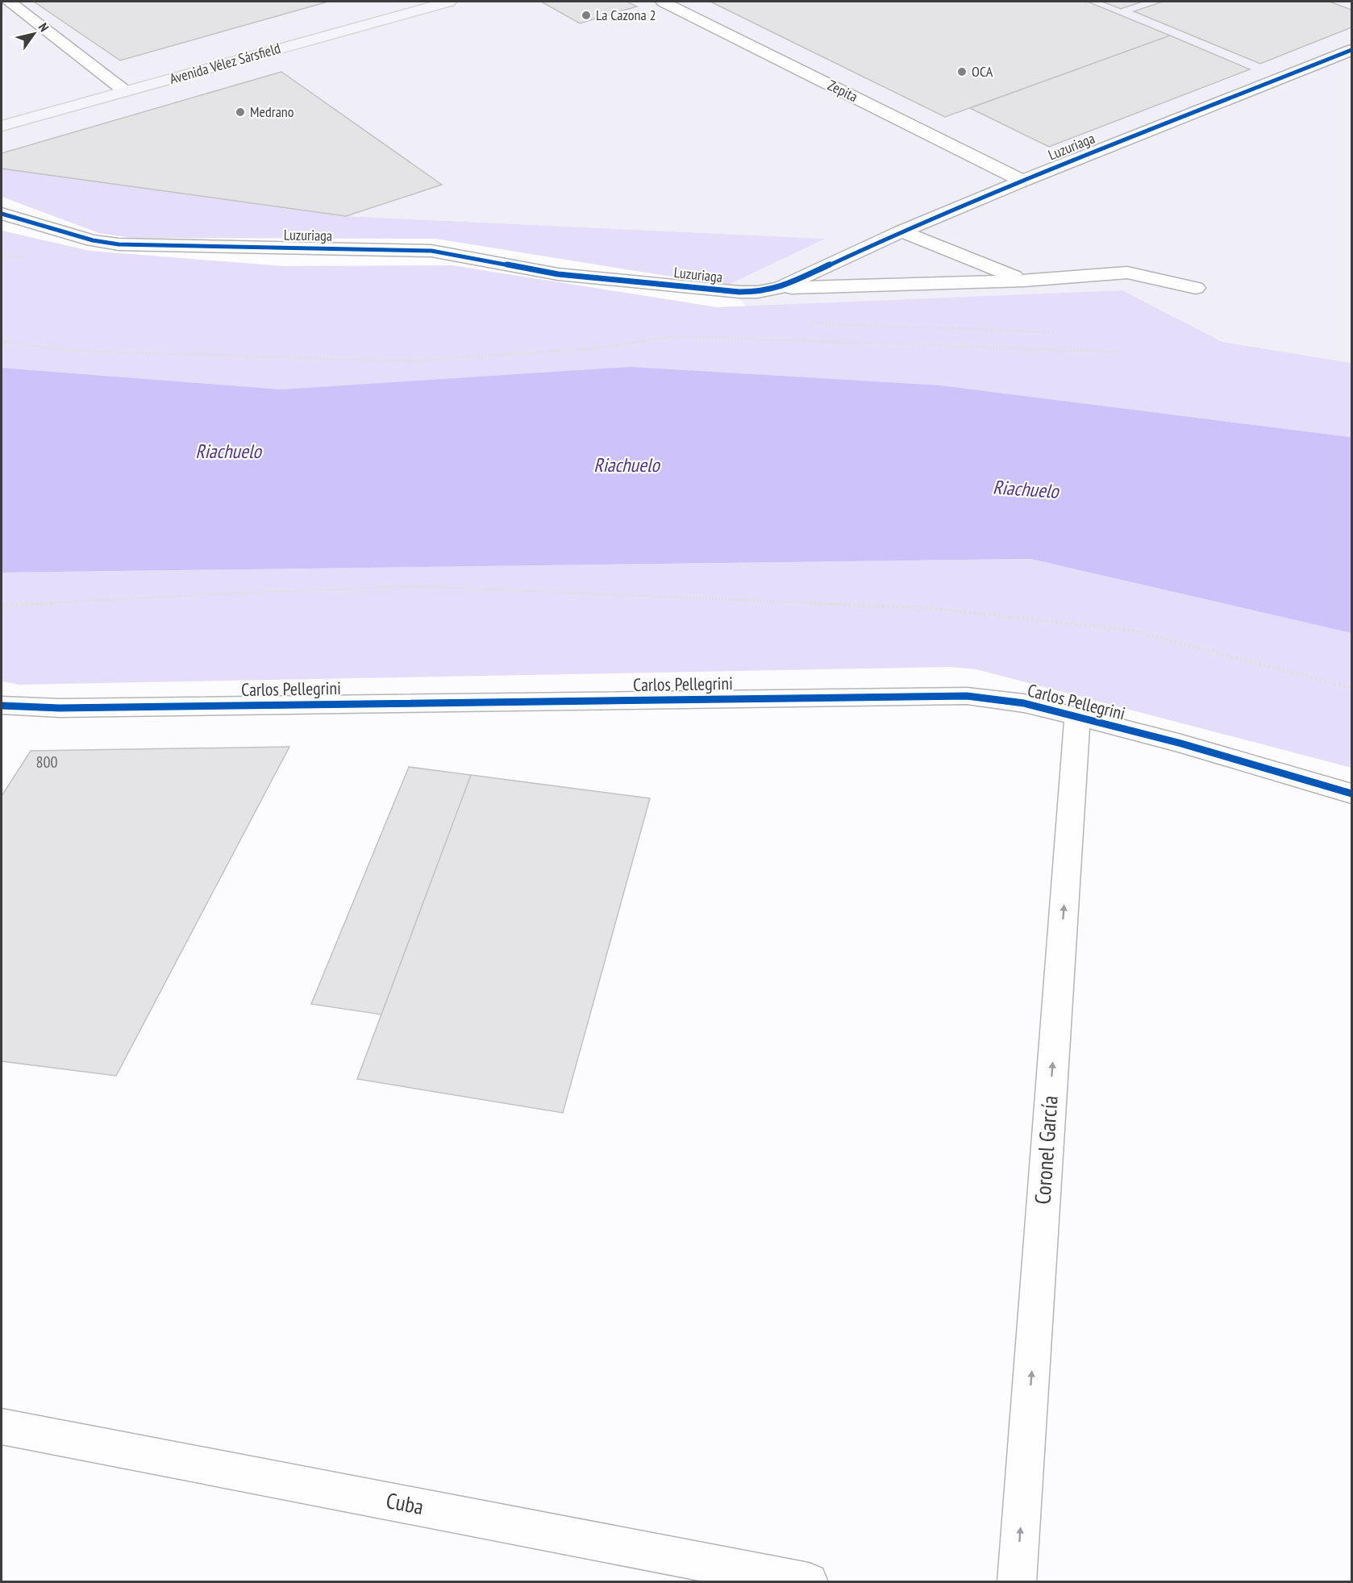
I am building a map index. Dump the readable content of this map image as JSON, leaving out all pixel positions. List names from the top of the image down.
{
  "streets": {
    "main road": ["Avenida Vélez Sársfield"],
    "street": [
      "Zepita",
      "Luzuriaga",
      "Carlos Pellegrini",
      "Coronel García",
      "Cuba"
    ]
  },
  "crossings": [
    ["Zepita", "Luzuriaga"],
    ["Carlos Pellegrini", "Coronel García"]
  ],
  "one_way": ["Coronel García"],
  "water": ["Riachuelo"],
  "places": ["La Cazona 2", "OCA", "Medrano"],
  "house_numbers": ["800"],
  "north": "top right"
}
